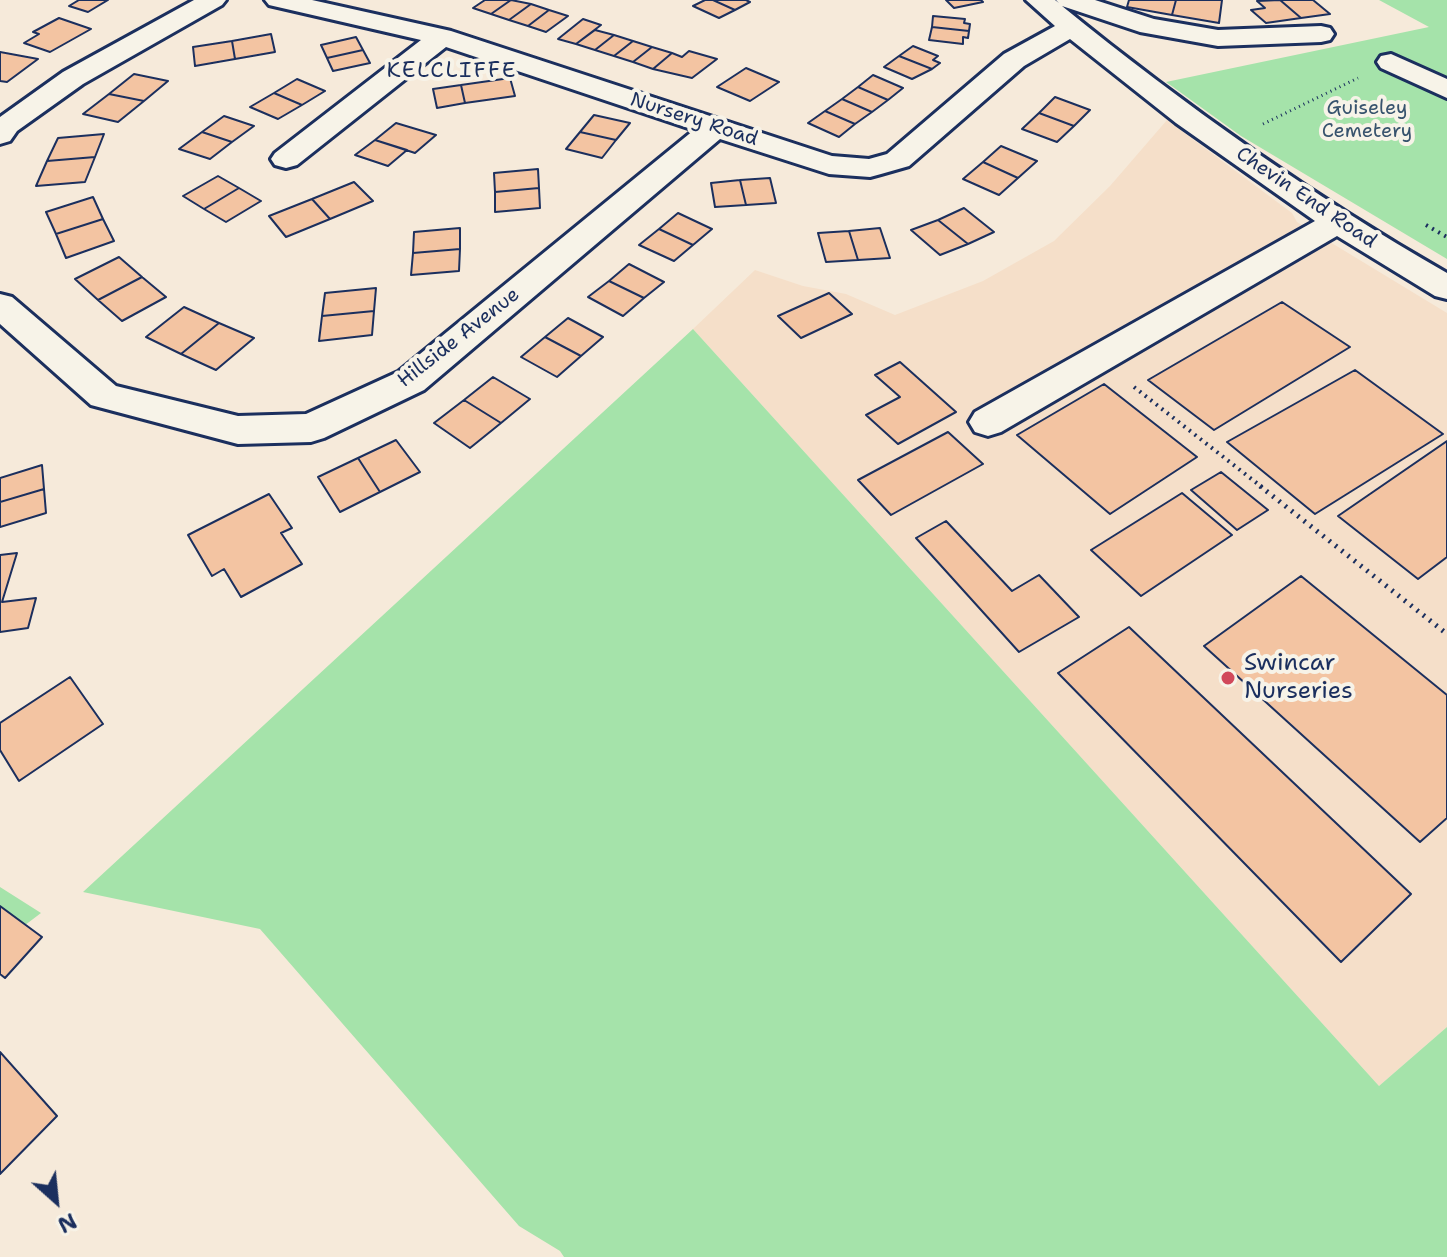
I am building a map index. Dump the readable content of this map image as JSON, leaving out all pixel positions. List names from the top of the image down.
{
  "streets": {
    "street": ["Nursery Road", "Chevin End Road", "Hillside Avenue"]
  },
  "crossings": [
    ["Nursery Road", "Chevin End Road"],
    ["Nursery Road", "Hillside Avenue"]
  ],
  "districts": ["KELCLIFFE"],
  "parks": ["Guiseley Cemetery"],
  "places": ["Swincar Nurseries"],
  "north": "bottom right"
}
